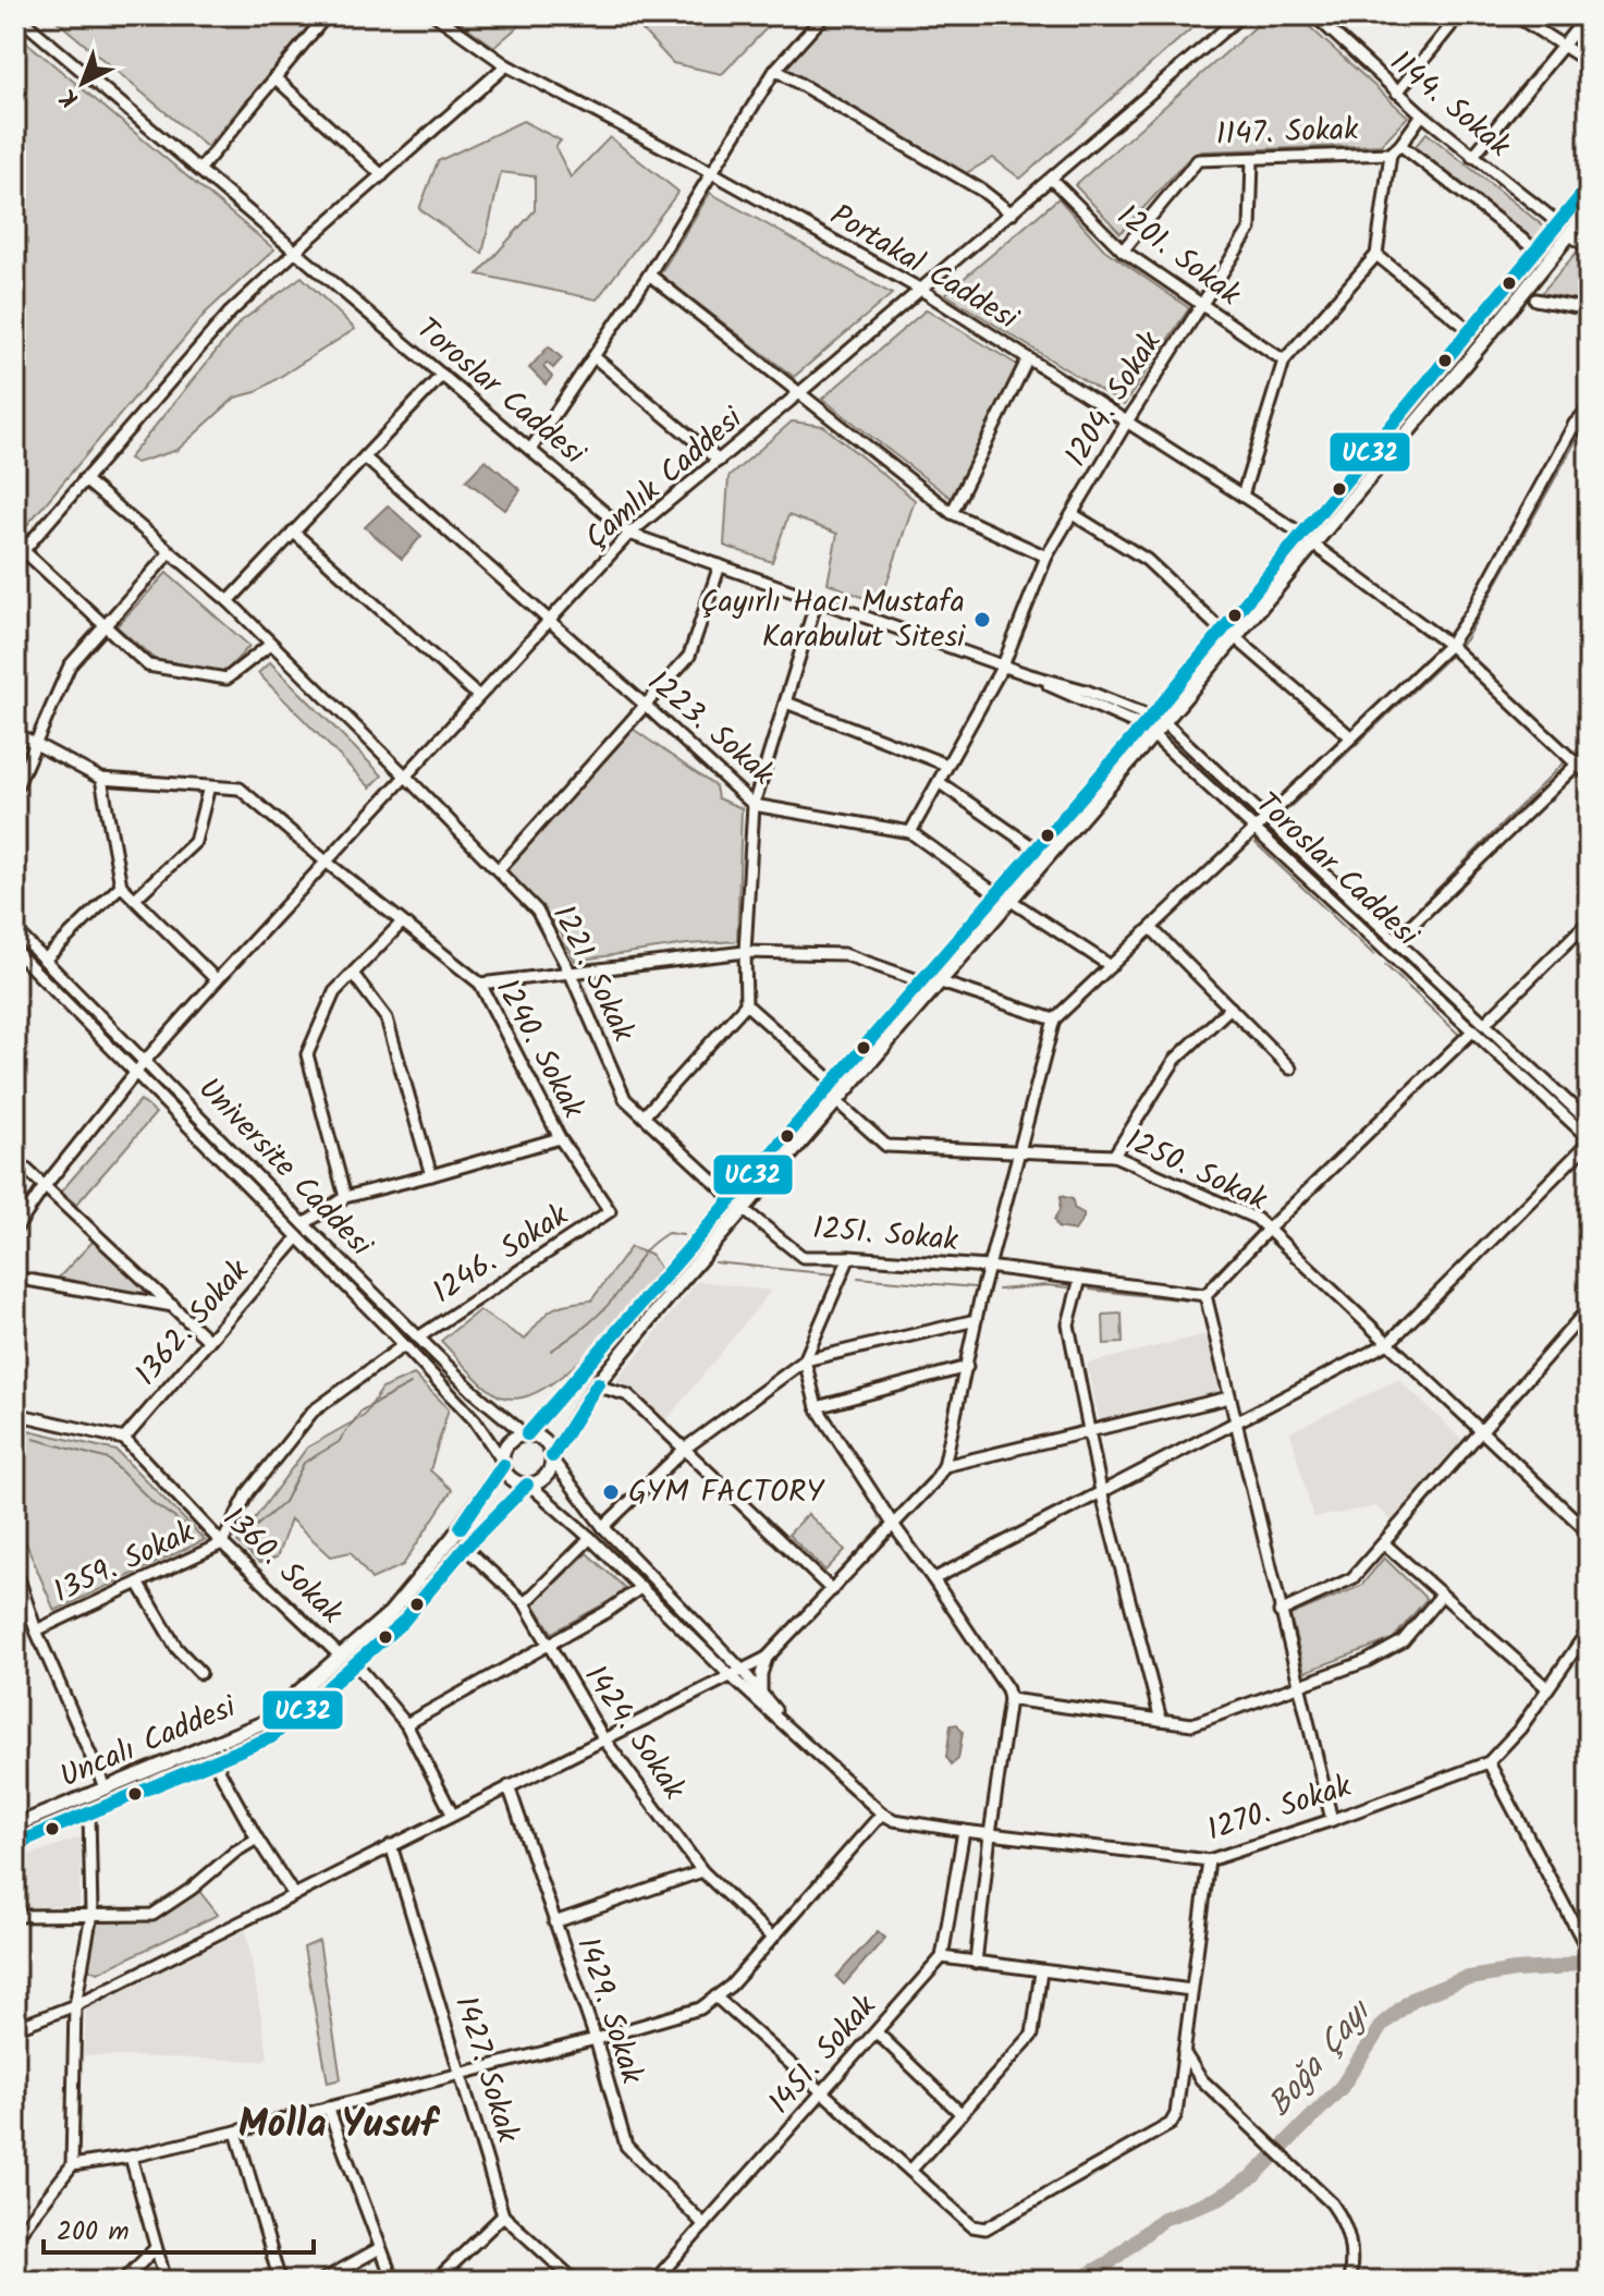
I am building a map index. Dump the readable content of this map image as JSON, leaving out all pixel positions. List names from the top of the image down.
{
  "streets": {
    "main road": ["Uncalı Caddesi"],
    "street": [
      "1144. Sokak",
      "1147. Sokak",
      "1201. Sokak",
      "Portakal Caddesi",
      "Toroslar Caddesi",
      "1204. Sokak",
      "Çamlık Caddesi",
      "1223. Sokak",
      "1221. Sokak",
      "1240. Sokak",
      "Universite Caddesi",
      "1250. Sokak",
      "1251. Sokak",
      "1246. Sokak",
      "1362. Sokak",
      "1359. Sokak",
      "1360. Sokak",
      "1424. Sokak",
      "1270. Sokak",
      "1429. Sokak",
      "1451. Sokak",
      "1427. Sokak"
    ]
  },
  "crossings": [
    ["1147. Sokak", "1201. Sokak"],
    ["1147. Sokak", "1204. Sokak"],
    ["1201. Sokak", "1204. Sokak"],
    ["1201. Sokak", "Çamlık Caddesi"],
    ["Portakal Caddesi", "1204. Sokak"],
    ["Portakal Caddesi", "Çamlık Caddesi"],
    ["Toroslar Caddesi", "1204. Sokak"],
    ["Toroslar Caddesi", "Çamlık Caddesi"],
    ["1204. Sokak", "1223. Sokak"],
    ["Çamlık Caddesi", "1223. Sokak"],
    ["Çamlık Caddesi", "1221. Sokak"],
    ["Çamlık Caddesi", "1240. Sokak"],
    ["Çamlık Caddesi", "Universite Caddesi"],
    ["1240. Sokak", "1246. Sokak"],
    ["Universite Caddesi", "1246. Sokak"],
    ["Universite Caddesi", "1362. Sokak"],
    ["Universite Caddesi", "1359. Sokak"],
    ["Universite Caddesi", "Uncalı Caddesi"],
    ["Universite Caddesi", "1270. Sokak"],
    ["1362. Sokak", "1360. Sokak"],
    ["1359. Sokak", "1360. Sokak"],
    ["1360. Sokak", "Uncalı Caddesi"],
    ["1424. Sokak", "Uncalı Caddesi"],
    ["Uncalı Caddesi", "1270. Sokak"],
    ["1429. Sokak", "1451. Sokak"]
  ],
  "districts": ["Molla Yusuf"],
  "water": ["Boğa Çayı"],
  "places": ["Çayırlı Hacı Mustafa Karabulut Sitesi", "GYM FACTORY"],
  "lines": ["transit line UC32"],
  "scale_bar": "200 m",
  "north": "bottom left"
}
